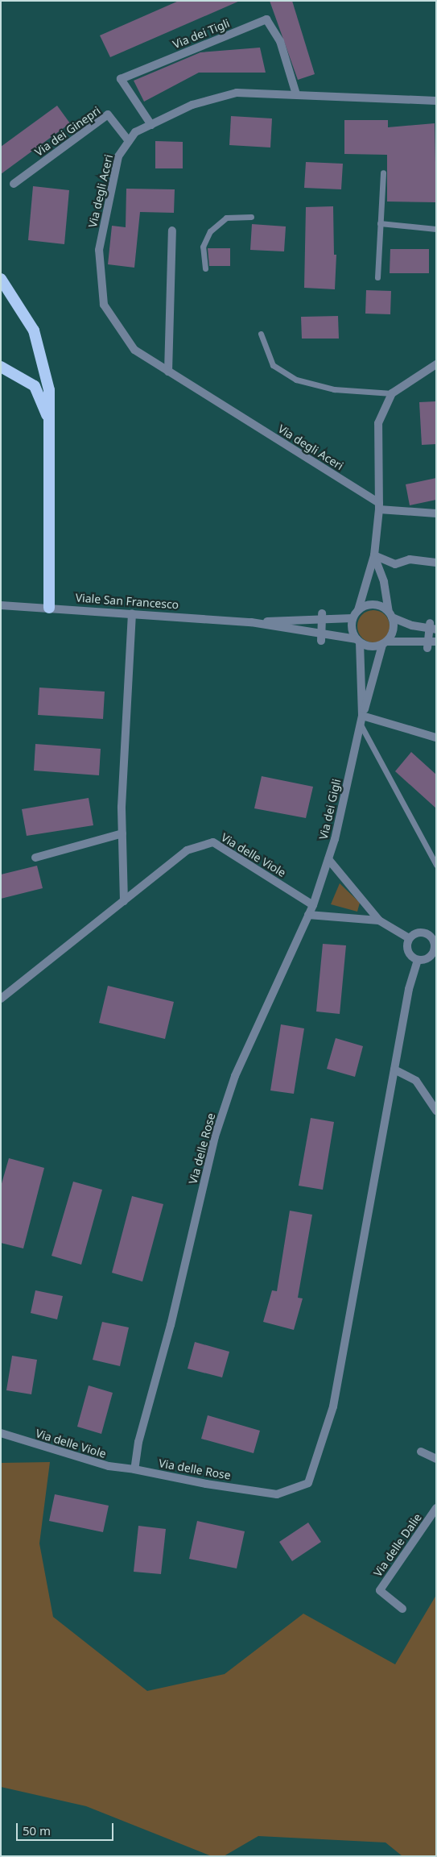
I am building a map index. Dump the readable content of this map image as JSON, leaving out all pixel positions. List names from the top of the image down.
{
  "streets": {
    "street": [
      "Via dei Tigli",
      "Via dei Ginepri",
      "Via degli Aceri",
      "Viale San Francesco",
      "Via dei Gigli",
      "Via delle Viole",
      "Via delle Rose",
      "Via delle Dalie"
    ]
  },
  "crossings": [
    ["Via dei Tigli", "Via degli Aceri"],
    ["Via dei Ginepri", "Via degli Aceri"],
    ["Viale San Francesco", "Via dei Gigli"],
    ["Via dei Gigli", "Via delle Viole"],
    ["Via dei Gigli", "Via delle Rose"],
    ["Via delle Viole", "Via delle Rose"]
  ],
  "scale_bar": "50 m"
}
